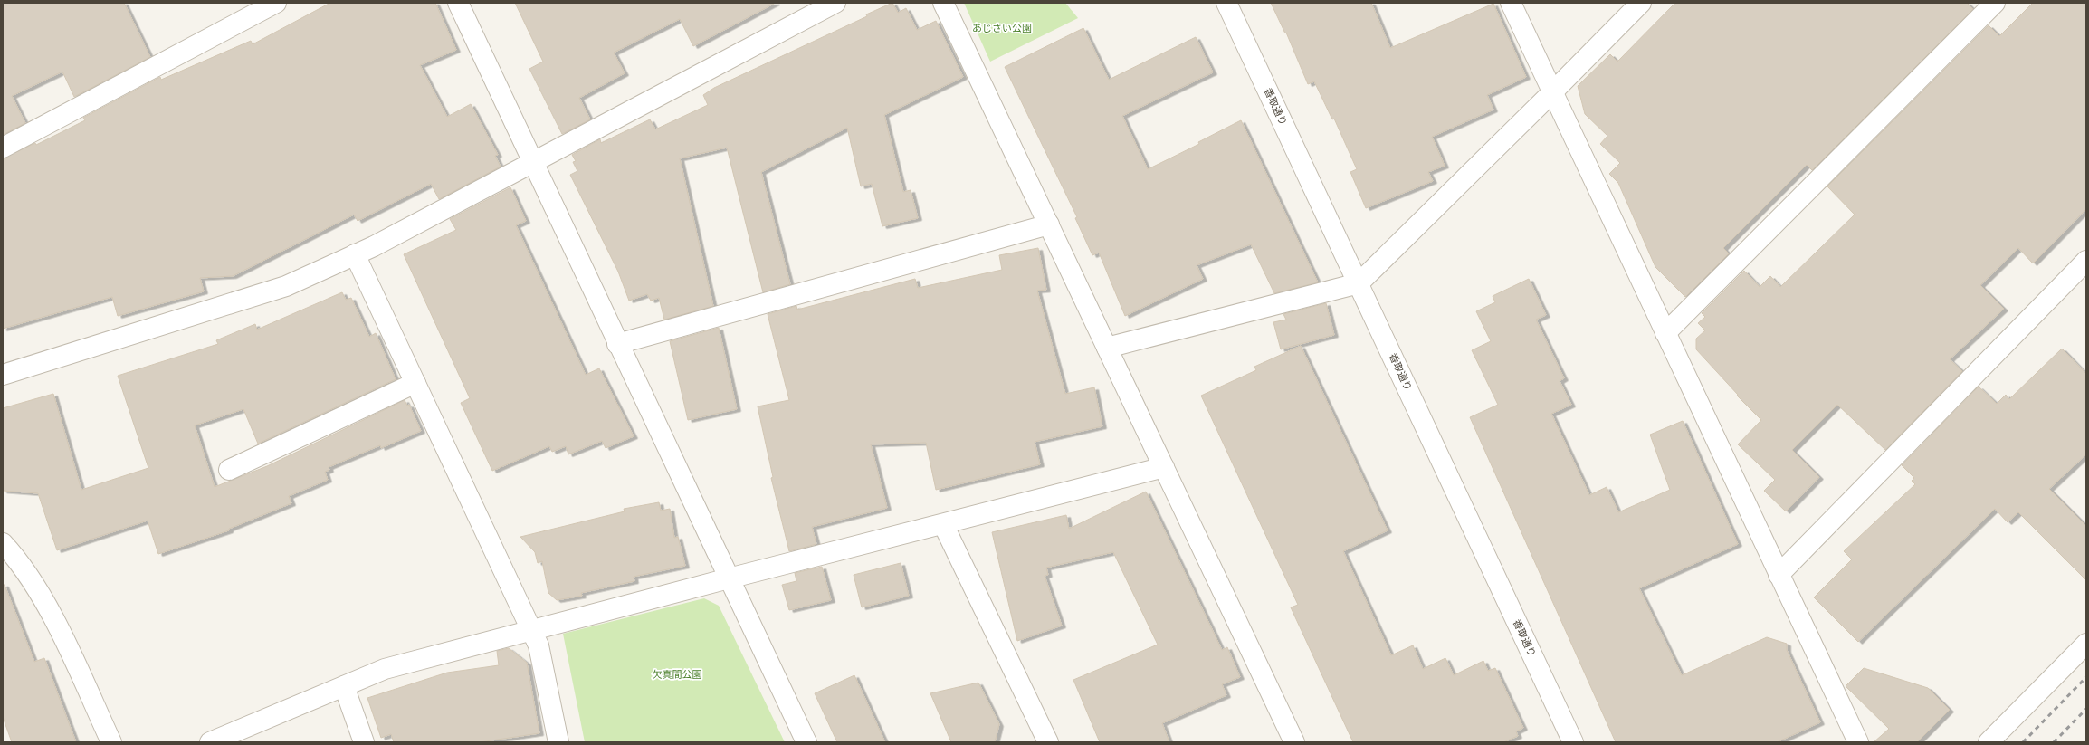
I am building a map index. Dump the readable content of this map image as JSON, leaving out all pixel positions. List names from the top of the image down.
{
  "streets": {
    "street": ["香取通り"]
  },
  "parks": ["あじさい公園", "欠真間公園"]
}
